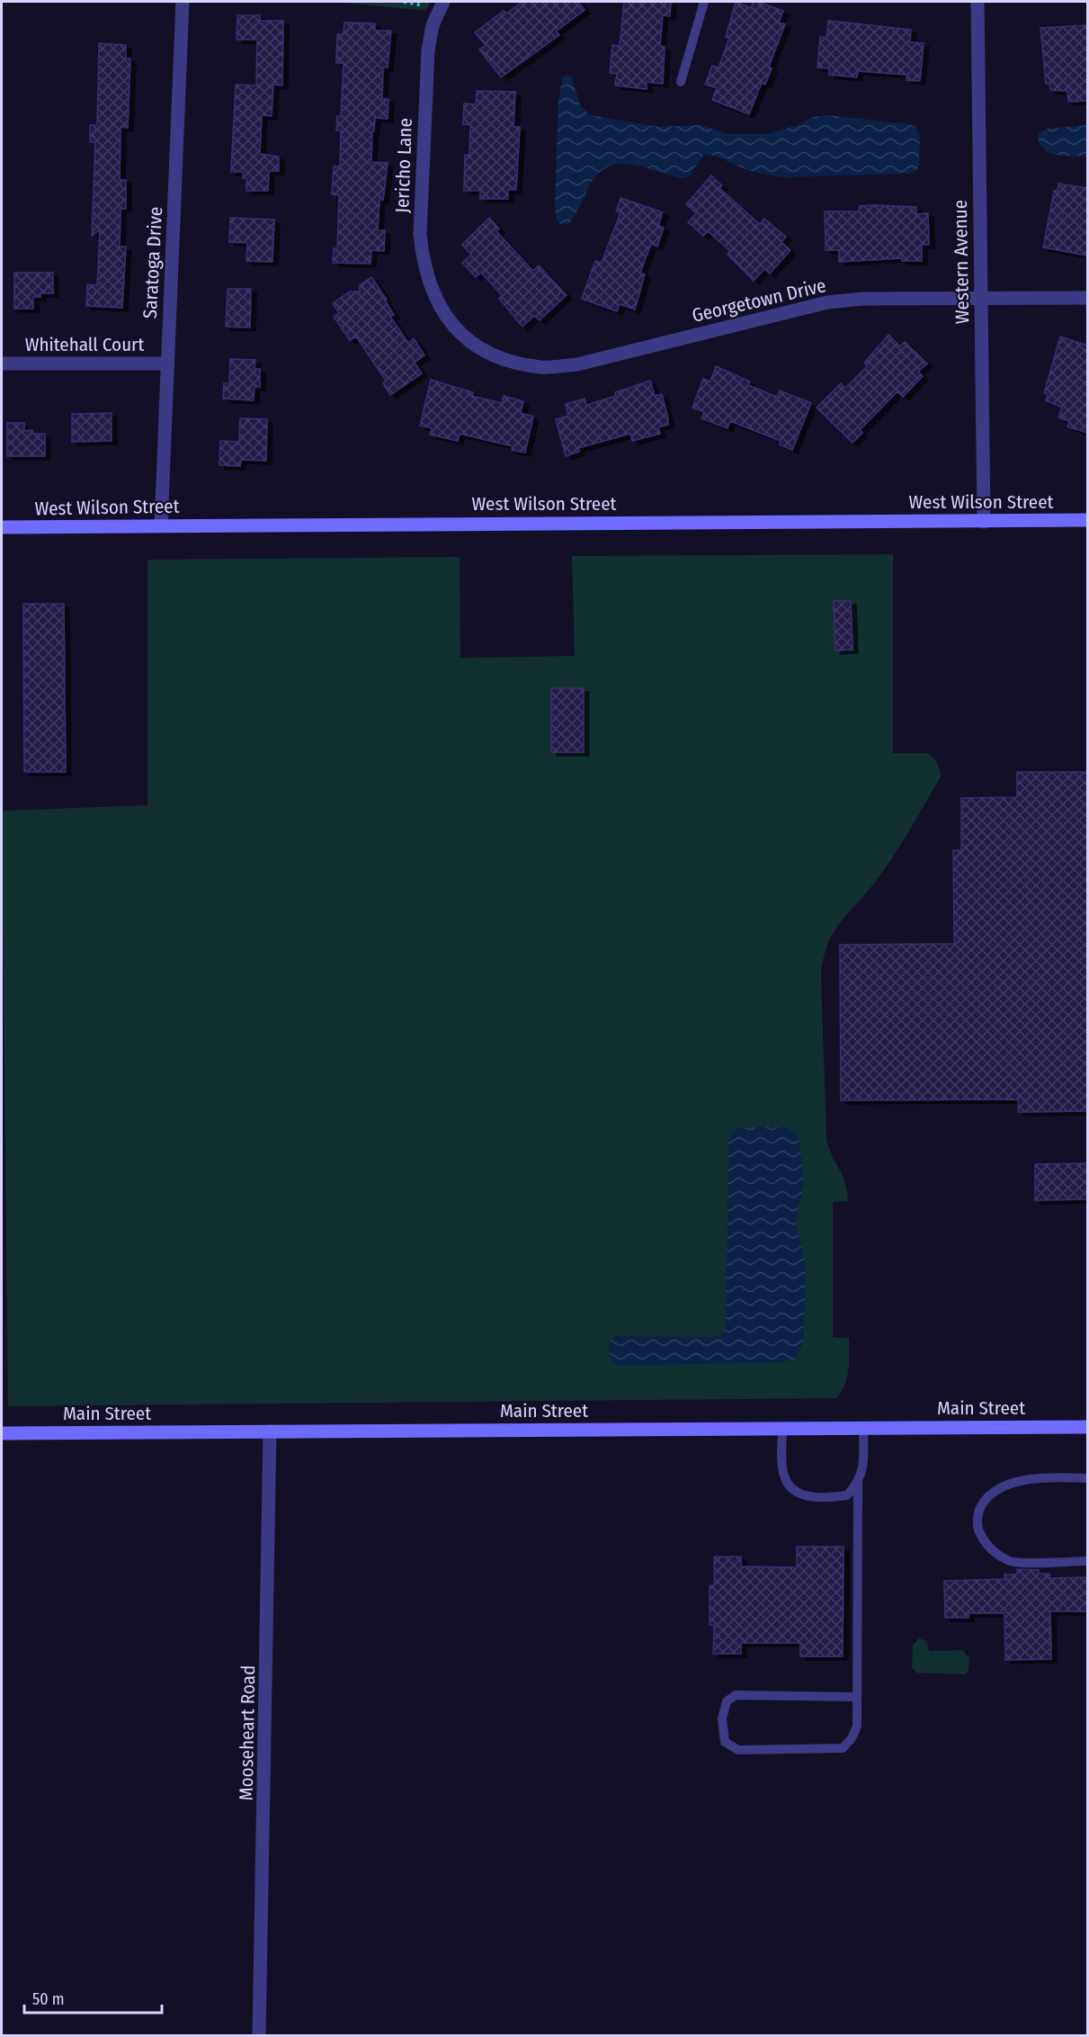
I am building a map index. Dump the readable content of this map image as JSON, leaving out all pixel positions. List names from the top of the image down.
{
  "streets": {
    "main road": ["West Wilson Street", "Main Street"],
    "street": [
      "Jericho Lane",
      "Western Avenue",
      "Saratoga Drive",
      "Georgetown Drive",
      "Whitehall Court",
      "Mooseheart Road"
    ]
  },
  "crossings": [
    ["Jericho Lane", "Georgetown Drive"],
    ["Western Avenue", "Georgetown Drive"],
    ["Western Avenue", "West Wilson Street"],
    ["Saratoga Drive", "Whitehall Court"],
    ["Saratoga Drive", "West Wilson Street"],
    ["Main Street", "Mooseheart Road"]
  ],
  "scale_bar": "50 m"
}
